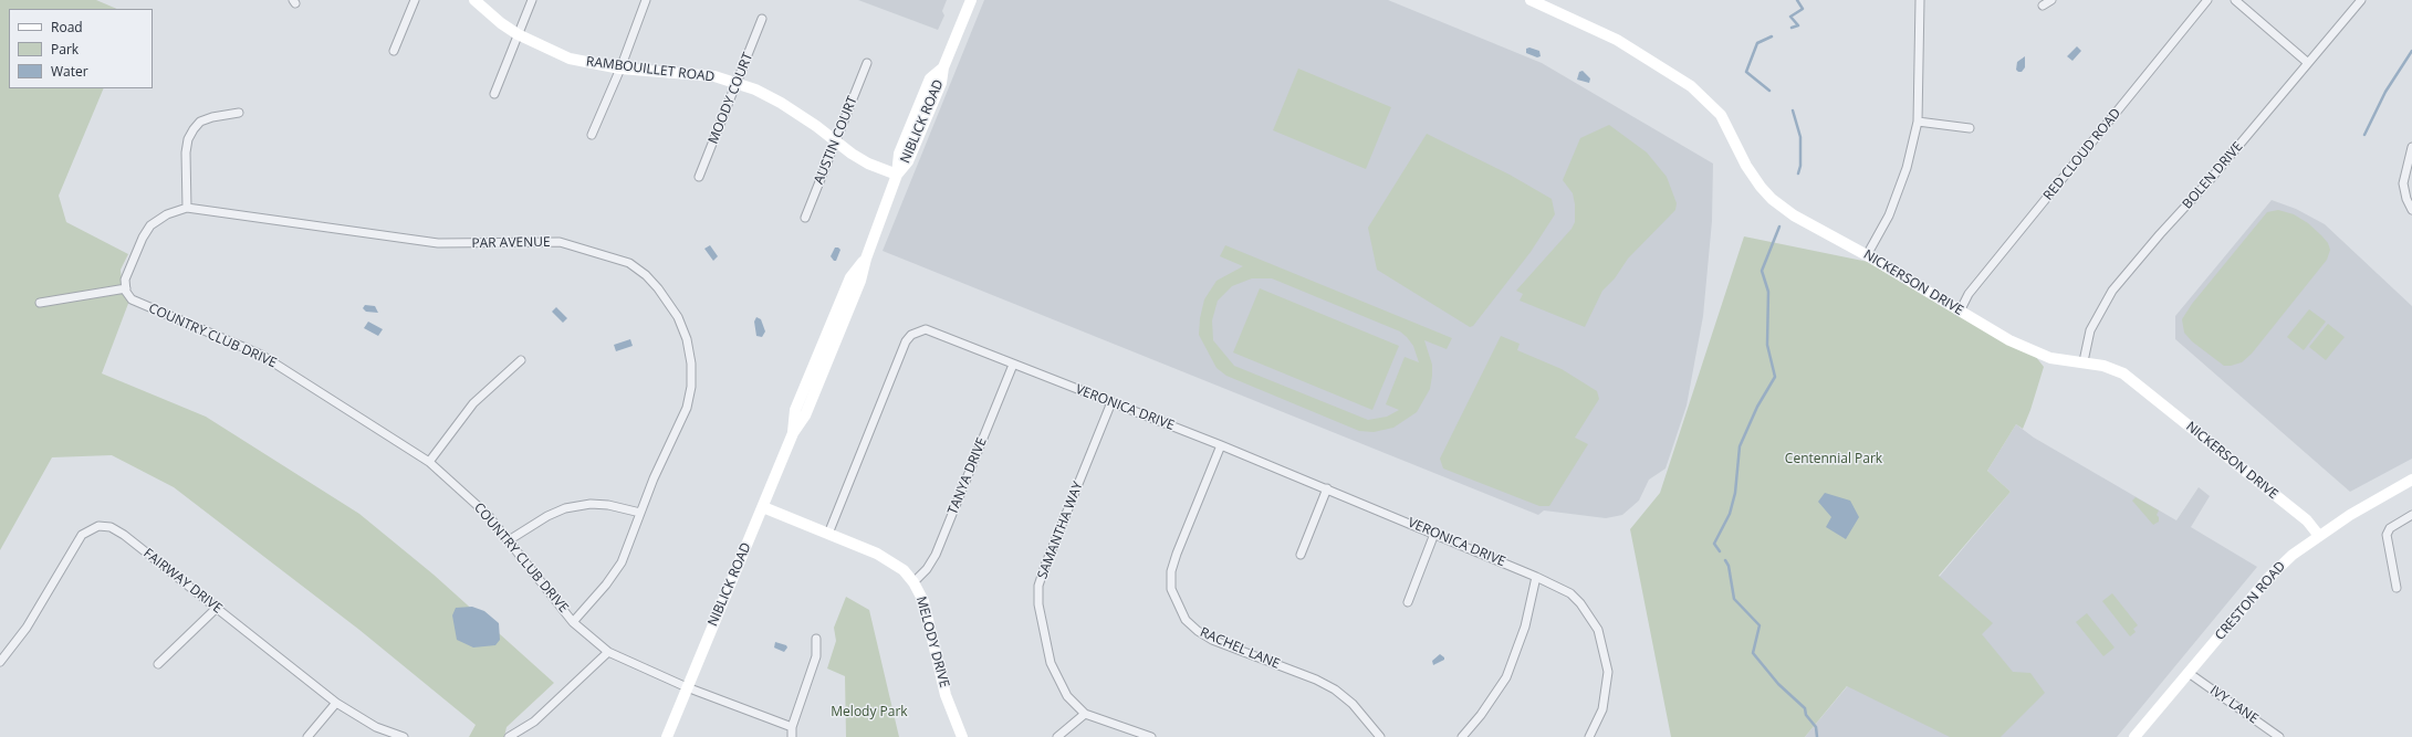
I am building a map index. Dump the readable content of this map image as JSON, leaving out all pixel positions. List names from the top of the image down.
{
  "streets": {
    "street": [
      "RAMBOUILLET ROAD",
      "MOODY COURT",
      "NIBLICK ROAD",
      "AUSTIN COURT",
      "RED CLOUD ROAD",
      "BOLEN DRIVE",
      "PAR AVENUE",
      "NICKERSON DRIVE",
      "COUNTRY CLUB DRIVE",
      "VERONICA DRIVE",
      "TANYA DRIVE",
      "SAMANTHA WAY",
      "FAIRWAY DRIVE",
      "CRESTON ROAD",
      "MELODY DRIVE",
      "RACHEL LANE",
      "IVY LANE"
    ]
  },
  "crossings": [
    ["RAMBOUILLET ROAD", "MOODY COURT"],
    ["RAMBOUILLET ROAD", "NIBLICK ROAD"],
    ["RAMBOUILLET ROAD", "AUSTIN COURT"],
    ["NIBLICK ROAD", "COUNTRY CLUB DRIVE"],
    ["NIBLICK ROAD", "MELODY DRIVE"],
    ["RED CLOUD ROAD", "NICKERSON DRIVE"],
    ["BOLEN DRIVE", "NICKERSON DRIVE"],
    ["PAR AVENUE", "COUNTRY CLUB DRIVE"],
    ["NICKERSON DRIVE", "CRESTON ROAD"],
    ["VERONICA DRIVE", "TANYA DRIVE"],
    ["VERONICA DRIVE", "SAMANTHA WAY"],
    ["VERONICA DRIVE", "MELODY DRIVE"],
    ["VERONICA DRIVE", "RACHEL LANE"],
    ["TANYA DRIVE", "MELODY DRIVE"],
    ["CRESTON ROAD", "IVY LANE"]
  ],
  "parks": ["Centennial Park", "Melody Park"],
  "legend": ["Road", "Park", "Water"]
}
